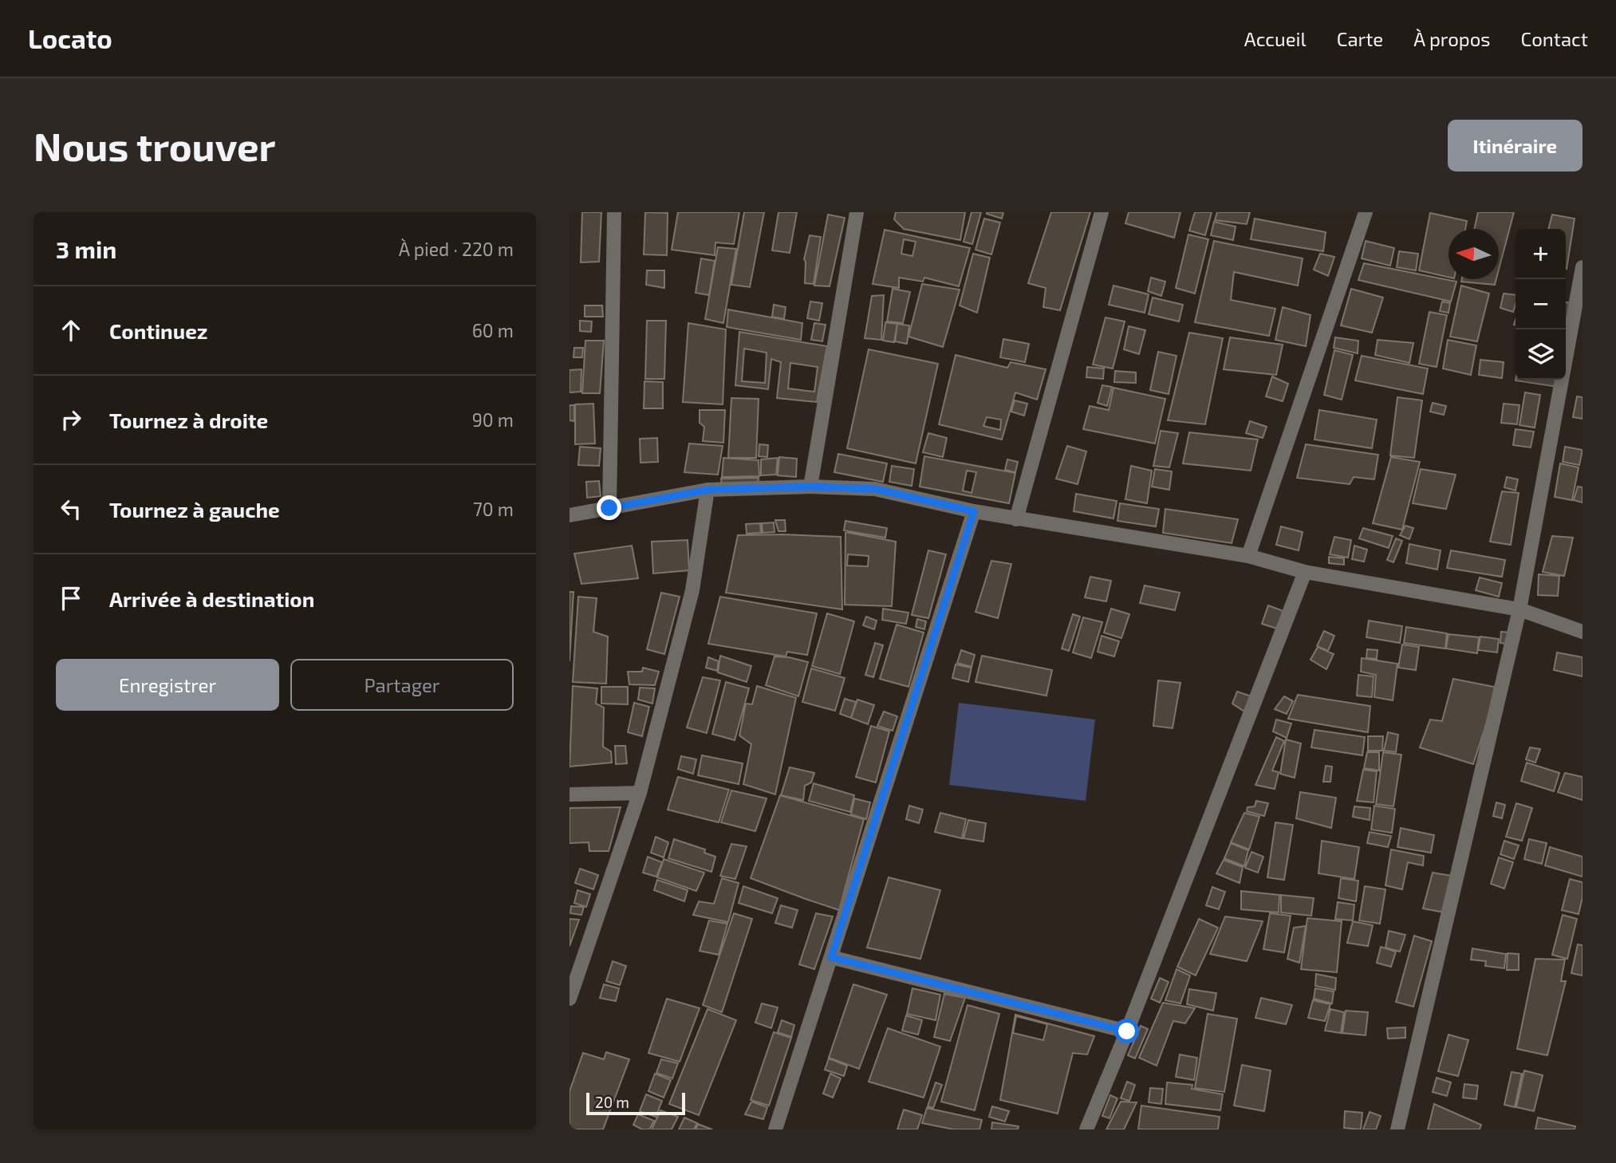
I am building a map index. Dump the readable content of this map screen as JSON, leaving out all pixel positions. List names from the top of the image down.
{
  "scale_bar": "20 m",
  "north": "left",
  "page": {
    "header": "Locato",
    "nav": [
      "Accueil",
      "Carte",
      "À propos",
      "Contact"
    ],
    "buttons": [
      "Itinéraire",
      ["Enregistrer", "Partager"]
    ],
    "title": "Nous trouver",
    "heading": ["3 min", "À pied · 220 m"],
    "map_buttons": ["+", "−"],
    "list": [
      ["Continuez", "60 m"],
      ["Tournez à droite", "90 m"],
      ["Tournez à gauche", "70 m"],
      "Arrivée à destination"
    ],
    "scale": "20 m"
  }
}
